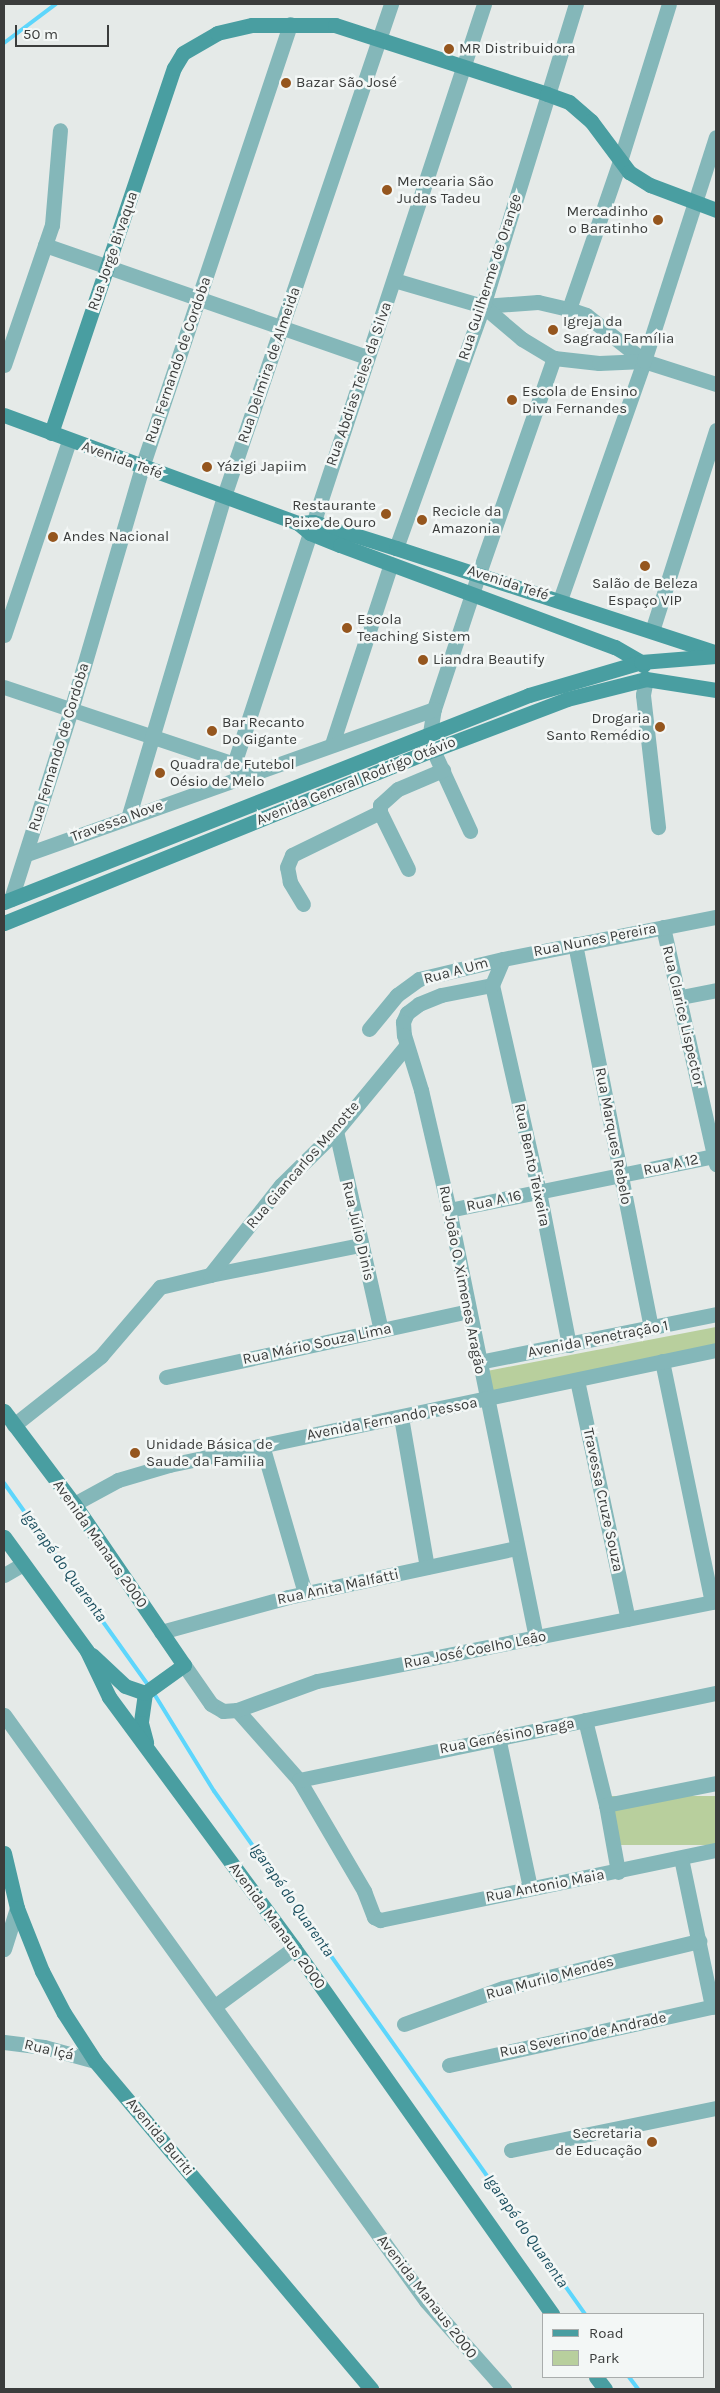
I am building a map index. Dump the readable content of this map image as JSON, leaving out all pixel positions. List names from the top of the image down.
{
  "streets": {
    "main road": [
      "Rua Jorge Bivaqua",
      "Avenida Tefé",
      "Avenida General Rodrigo Otávio",
      "Avenida Manaus 2000",
      "Avenida Buriti"
    ],
    "street": [
      "Rua Guilherme de Orange",
      "Rua Fernando de Cordoba",
      "Rua Delmira de Almeida",
      "Rua Abdias Teles da Silva",
      "Travessa Nove",
      "Rua Nunes Pereira",
      "Rua A Um",
      "Rua Clarice Lispector",
      "Rua Marques Rebelo",
      "Rua Giancarlos Menotte",
      "Rua Bento Teixeira",
      "Rua A 12",
      "Rua A 16",
      "Rua Júlio Dinis",
      "Rua João O. Ximenes Aragão",
      "Avenida Penetração 1",
      "Rua Mário Souza Lima",
      "Avenida Fernando Pessoa",
      "Travessa Cruze Souza",
      "Rua Anita Malfatti",
      "Rua José Coelho Leão",
      "Rua Genésino Braga",
      "Rua Antonio Maia",
      "Rua Murilo Mendes",
      "Rua Severino de Andrade",
      "Rua Içá"
    ]
  },
  "crossings": [
    ["Rua Jorge Bivaqua", "Rua Fernando de Cordoba"],
    ["Rua Jorge Bivaqua", "Avenida Tefé"],
    ["Rua Guilherme de Orange", "Avenida Tefé"],
    ["Rua Fernando de Cordoba", "Avenida Tefé"],
    ["Rua Fernando de Cordoba", "Avenida General Rodrigo Otávio"],
    ["Rua Fernando de Cordoba", "Travessa Nove"],
    ["Rua Delmira de Almeida", "Avenida Tefé"],
    ["Rua Delmira de Almeida", "Travessa Nove"],
    ["Rua Abdias Teles da Silva", "Avenida Tefé"],
    ["Avenida Tefé", "Avenida General Rodrigo Otávio"],
    ["Rua Nunes Pereira", "Rua A Um"],
    ["Rua Nunes Pereira", "Rua Clarice Lispector"],
    ["Rua Nunes Pereira", "Rua Marques Rebelo"],
    ["Rua Clarice Lispector", "Rua A 12"],
    ["Rua Marques Rebelo", "Rua A 12"],
    ["Rua Marques Rebelo", "Avenida Penetração 1"],
    ["Rua Giancarlos Menotte", "Rua Júlio Dinis"],
    ["Rua Giancarlos Menotte", "Rua João O. Ximenes Aragão"],
    ["Rua Bento Teixeira", "Rua A 12"],
    ["Rua Bento Teixeira", "Rua A 16"],
    ["Rua Bento Teixeira", "Rua João O. Ximenes Aragão"],
    ["Rua Bento Teixeira", "Avenida Penetração 1"],
    ["Rua A 12", "Rua A 16"],
    ["Rua A 16", "Rua João O. Ximenes Aragão"],
    ["Rua Júlio Dinis", "Rua Mário Souza Lima"],
    ["Rua João O. Ximenes Aragão", "Avenida Penetração 1"],
    ["Rua João O. Ximenes Aragão", "Rua Mário Souza Lima"],
    ["Rua João O. Ximenes Aragão", "Avenida Fernando Pessoa"],
    ["Rua João O. Ximenes Aragão", "Rua Anita Malfatti"],
    ["Rua João O. Ximenes Aragão", "Rua José Coelho Leão"],
    ["Avenida Fernando Pessoa", "Travessa Cruze Souza"],
    ["Avenida Fernando Pessoa", "Avenida Manaus 2000"],
    ["Travessa Cruze Souza", "Rua José Coelho Leão"],
    ["Avenida Manaus 2000", "Rua Anita Malfatti"],
    ["Rua Genésino Braga", "Rua Antonio Maia"],
    ["Rua Içá", "Avenida Buriti"]
  ],
  "water": ["Igarapé do Quarenta"],
  "places": [
    "MR Distribuidora",
    "Bazar São José",
    "Mercearia São Judas Tadeu",
    "Mercadinho o Baratinho",
    "Igreja da Sagrada Família",
    "Escola de Ensino Diva Fernandes",
    "Yázigi Japiim",
    "Restaurante Peixe de Ouro",
    "Recicle da Amazonia",
    "Andes Nacional",
    "Salão de Beleza Espaço VIP",
    "Escola Teaching Sistem",
    "Liandra Beautify",
    "Drogaria Santo Remédio",
    "Bar Recanto Do Gigante",
    "Quadra de Futebol Oésio de Melo",
    "Unidade Básica de Saude da Familia",
    "Secretaria de Educação"
  ],
  "legend": ["Road", "Park"],
  "scale_bar": "50 m"
}
